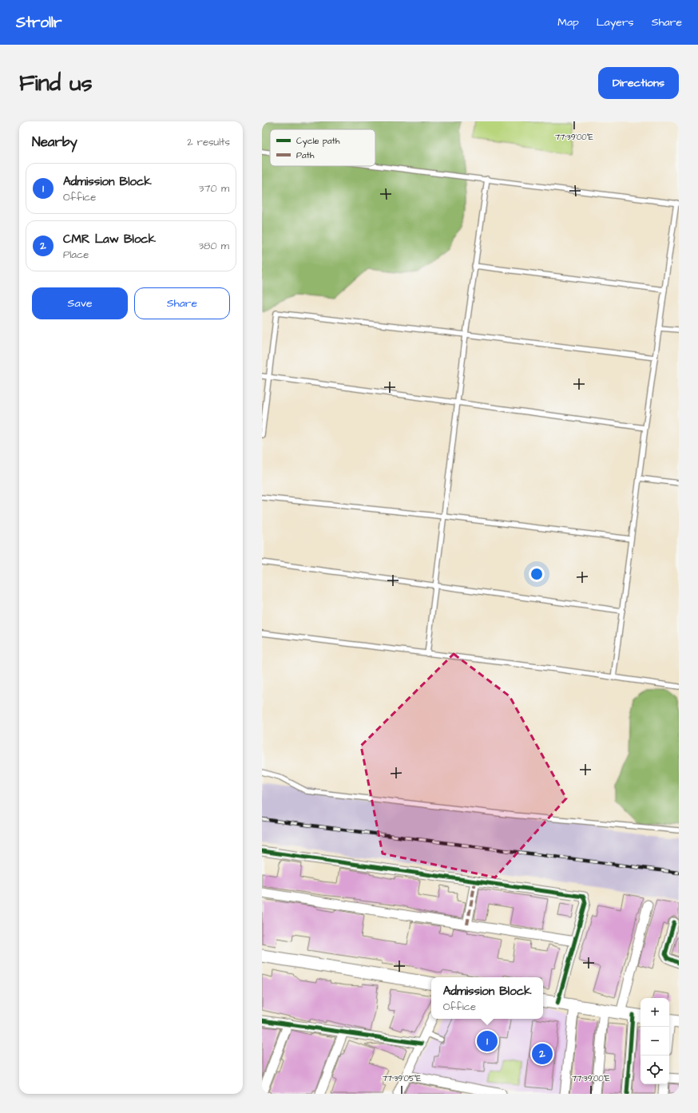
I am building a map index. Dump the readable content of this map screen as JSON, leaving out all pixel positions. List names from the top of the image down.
{
  "legend": ["Cycle path", "Path"],
  "page": {
    "header": "Strollr",
    "nav": ["Map", "Layers", "Share"],
    "buttons": [
      "Directions",
      ["Save", "Share"]
    ],
    "title": "Find us",
    "heading": ["Nearby", "2 results"],
    "list": [
      {
        "mark": "1",
        "name": "Admission Block",
        "note": "Office",
        "value": "370 m"
      },
      {
        "mark": "2",
        "name": "CMR Law Block",
        "note": "Place",
        "value": "380 m"
      }
    ],
    "popup": ["Admission Block", "Office"],
    "map_buttons": ["+", "−"],
    "pins": ["1", "2"]
  },
  "coordinates": ["77°39'00\"E", "77°39'05\"E"]
}
